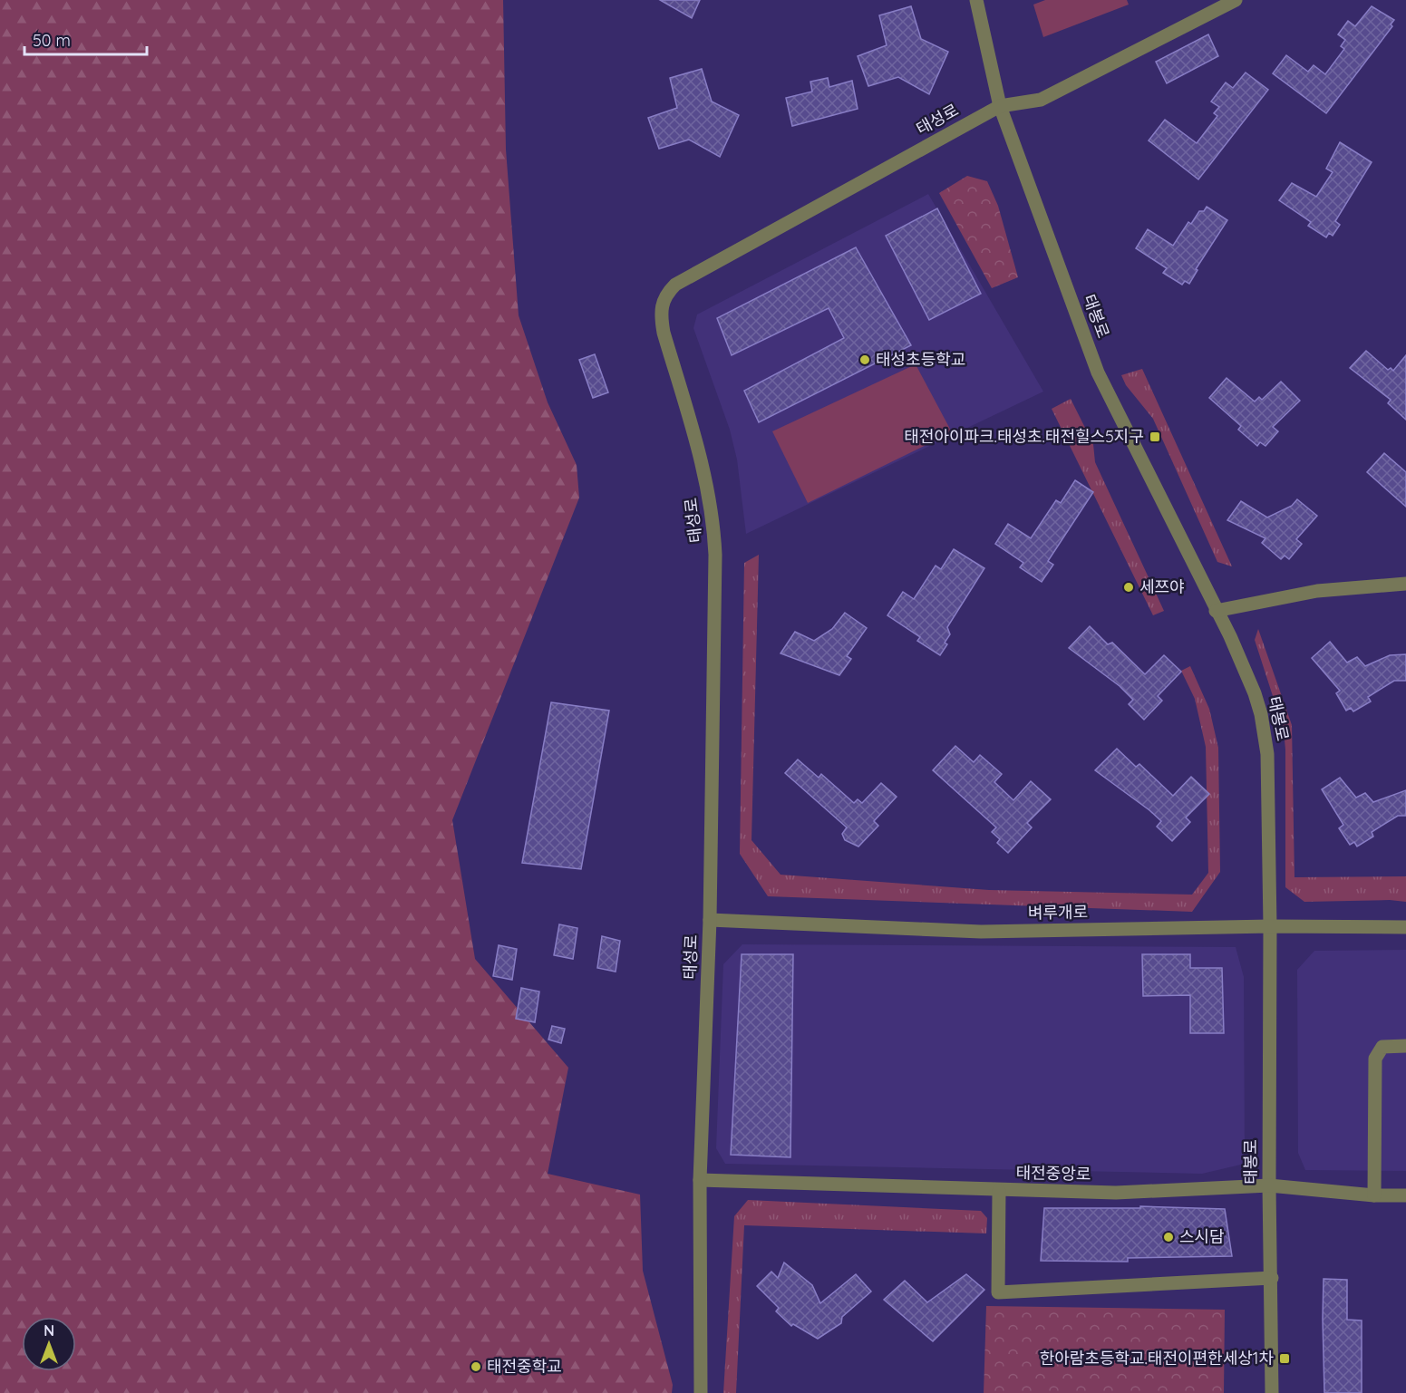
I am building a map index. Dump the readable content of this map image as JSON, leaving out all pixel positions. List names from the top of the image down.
{
  "streets": {
    "street": [
      "태성로",
      "태봉로",
      "벼루개로",
      "태전중앙로"
    ]
  },
  "crossings": [
    ["태성로", "태봉로"],
    ["태성로", "벼루개로"],
    ["태성로", "태전중앙로"],
    ["태봉로", "벼루개로"],
    ["태봉로", "태전중앙로"]
  ],
  "places": {
    "other": [
      "태성초등학교",
      "세쯔야",
      "스시담",
      "태전중학교"
    ],
    "transit": ["태전아이파크.태성초.태전힐스5지구", "한아람초등학교.태전이편한세상1차"]
  },
  "scale_bar": "50 m",
  "north": "top"
}
